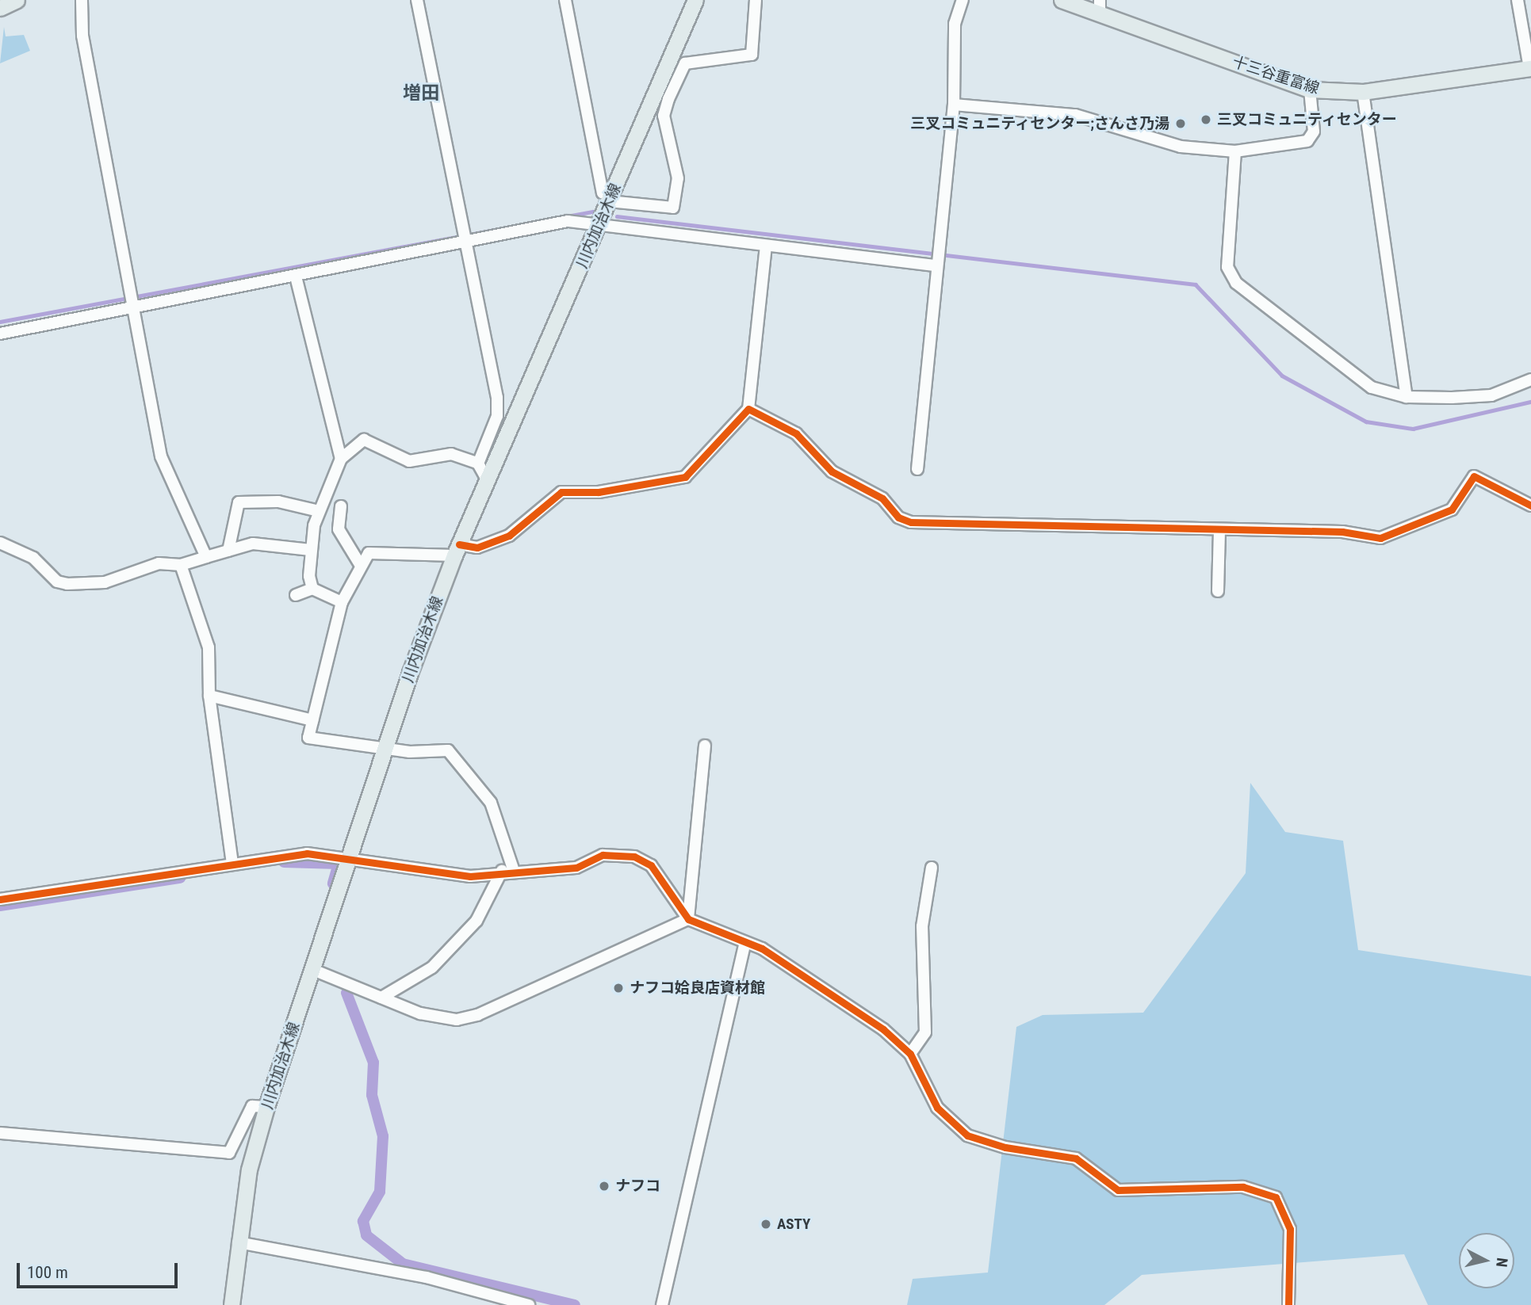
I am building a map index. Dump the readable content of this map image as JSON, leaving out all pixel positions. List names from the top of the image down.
{
  "streets": {
    "main road": ["十三谷重富線", "川内加治木線"]
  },
  "districts": ["増田"],
  "places": [
    "三叉コミュニティセンター",
    "三叉コミュニティセンター;さんさ乃湯",
    "ナフコ姶良店資材館",
    "ナフコ",
    "ASTY"
  ],
  "scale_bar": "100 m",
  "north": "right"
}
